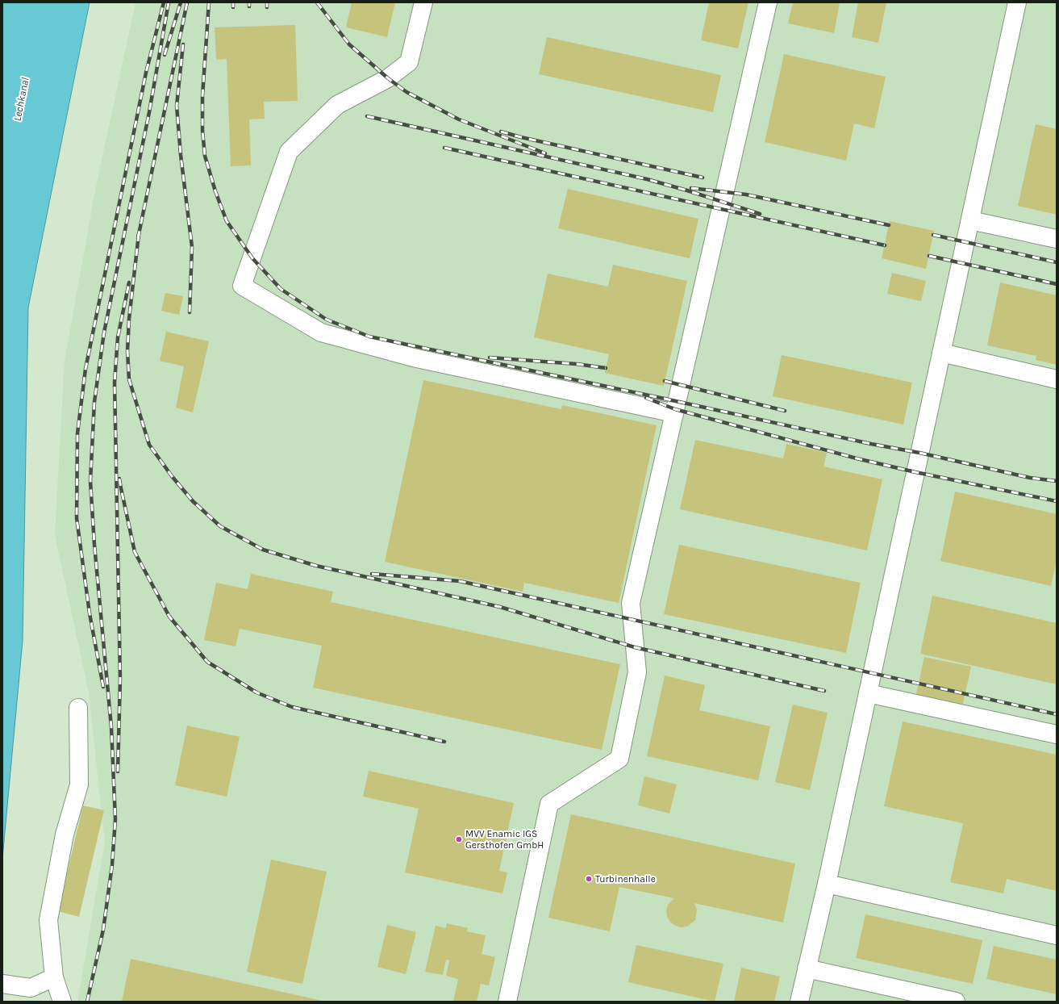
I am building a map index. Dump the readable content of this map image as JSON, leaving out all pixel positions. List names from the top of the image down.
{
  "water": ["Lechkanal"],
  "places": ["MVV Enamic IGS Gersthofen GmbH", "Turbinenhalle"]
}
